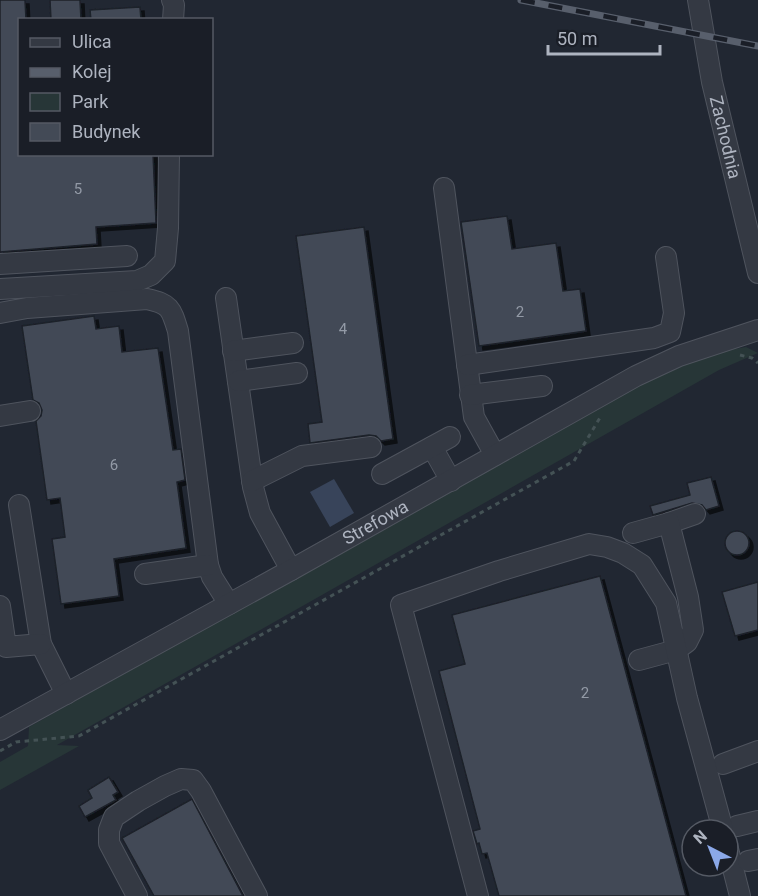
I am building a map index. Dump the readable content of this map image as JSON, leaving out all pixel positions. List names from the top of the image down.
{
  "streets": {
    "street": ["Zachodnia", "Strefowa"]
  },
  "house_numbers": [
    "5",
    "2",
    "4",
    "6",
    "2"
  ],
  "legend": [
    "Ulica",
    "Kolej",
    "Park",
    "Budynek"
  ],
  "scale_bar": "50 m",
  "north": "top left"
}
